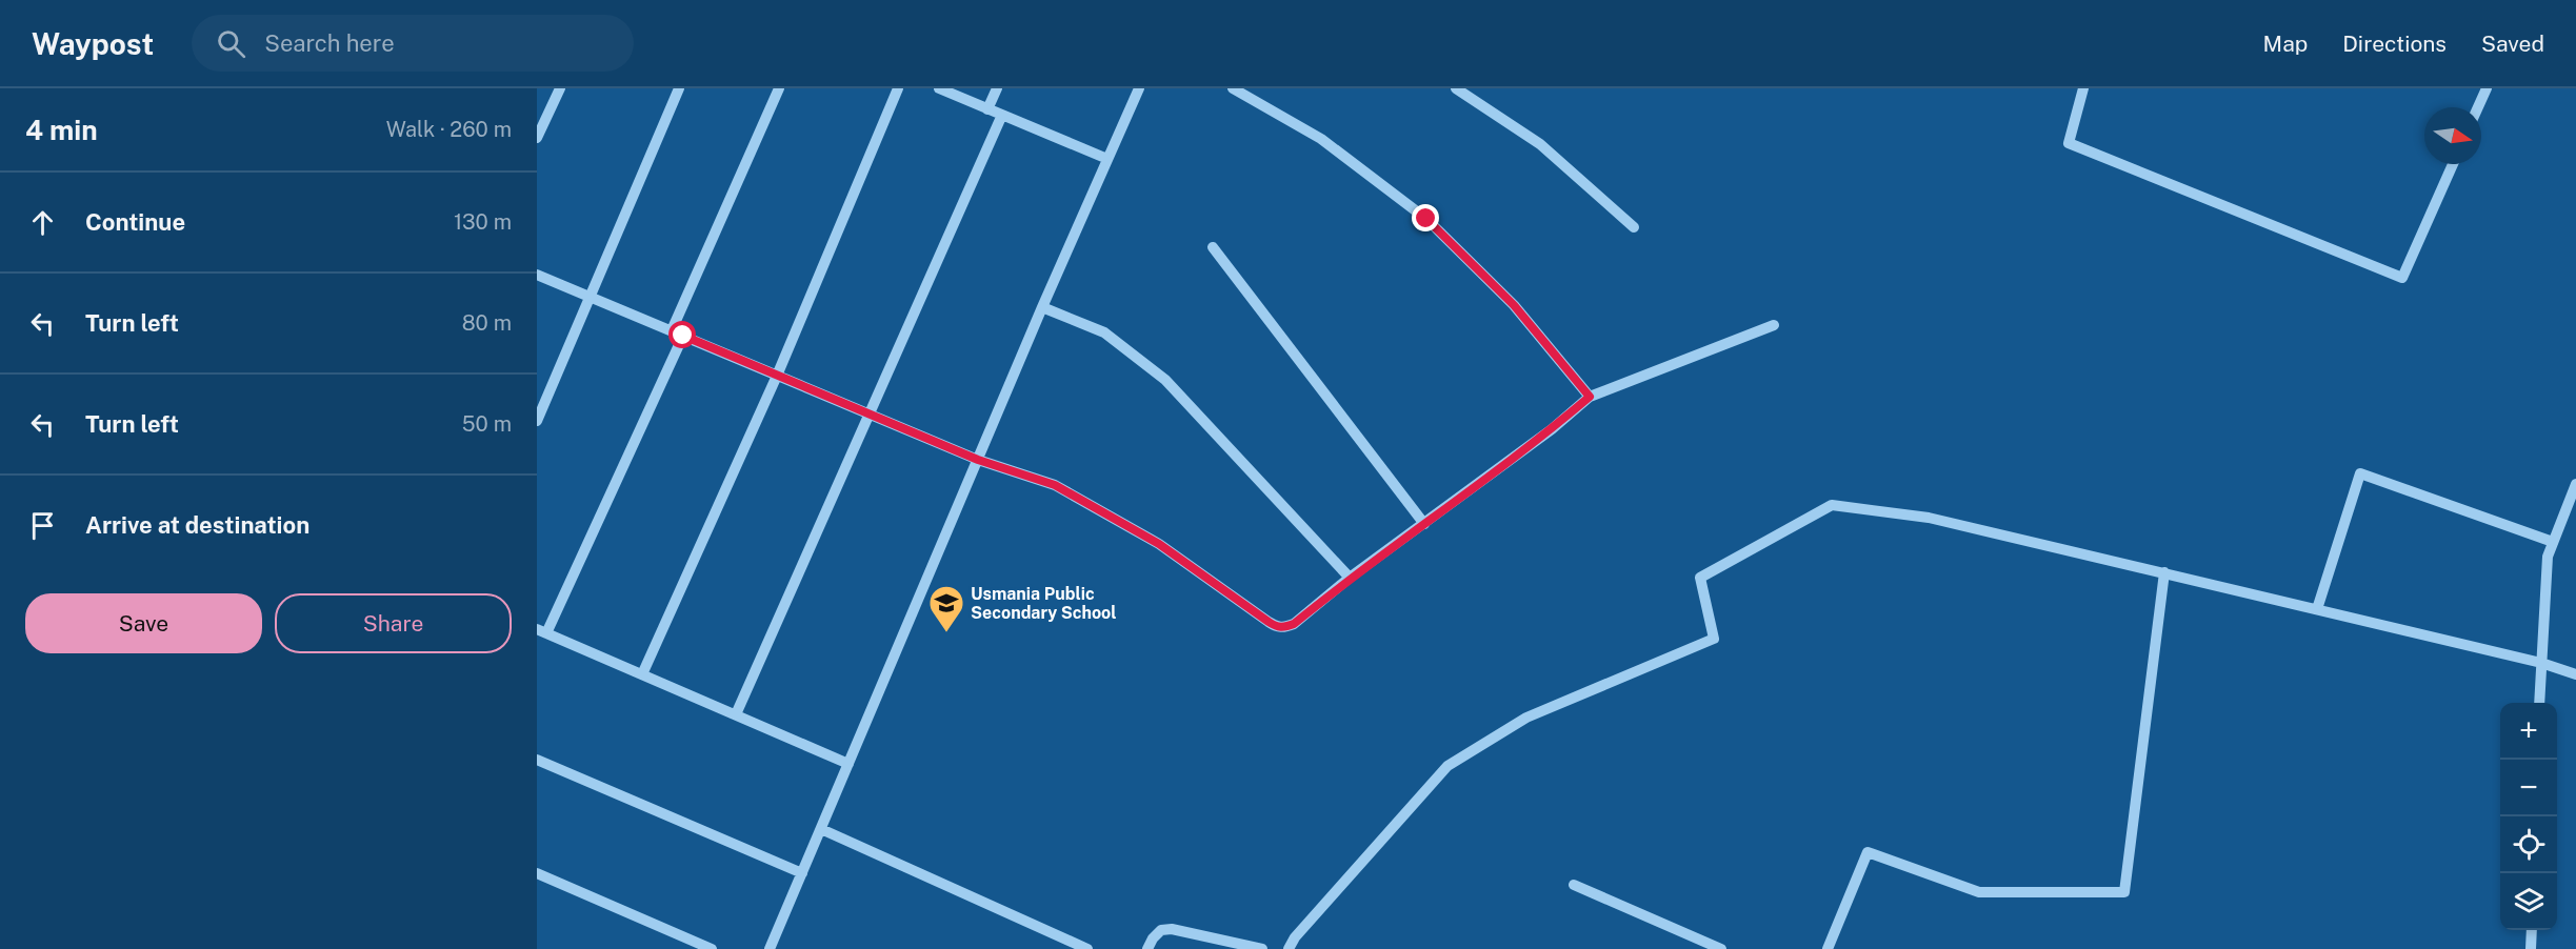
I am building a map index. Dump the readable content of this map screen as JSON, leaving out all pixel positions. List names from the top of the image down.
{
  "places": {
    "school or university": ["Usmania Public Secondary School"]
  },
  "north": "right",
  "page": {
    "header": "Waypost",
    "search": "Search here",
    "nav": ["Map", "Directions", "Saved"],
    "heading": ["4 min", "Walk · 260 m"],
    "list": [
      ["Continue", "130 m"],
      ["Turn left", "80 m"],
      ["Turn left", "50 m"],
      "Arrive at destination"
    ],
    "buttons": ["Save", "Share"],
    "map_buttons": ["+", "−"]
  }
}
